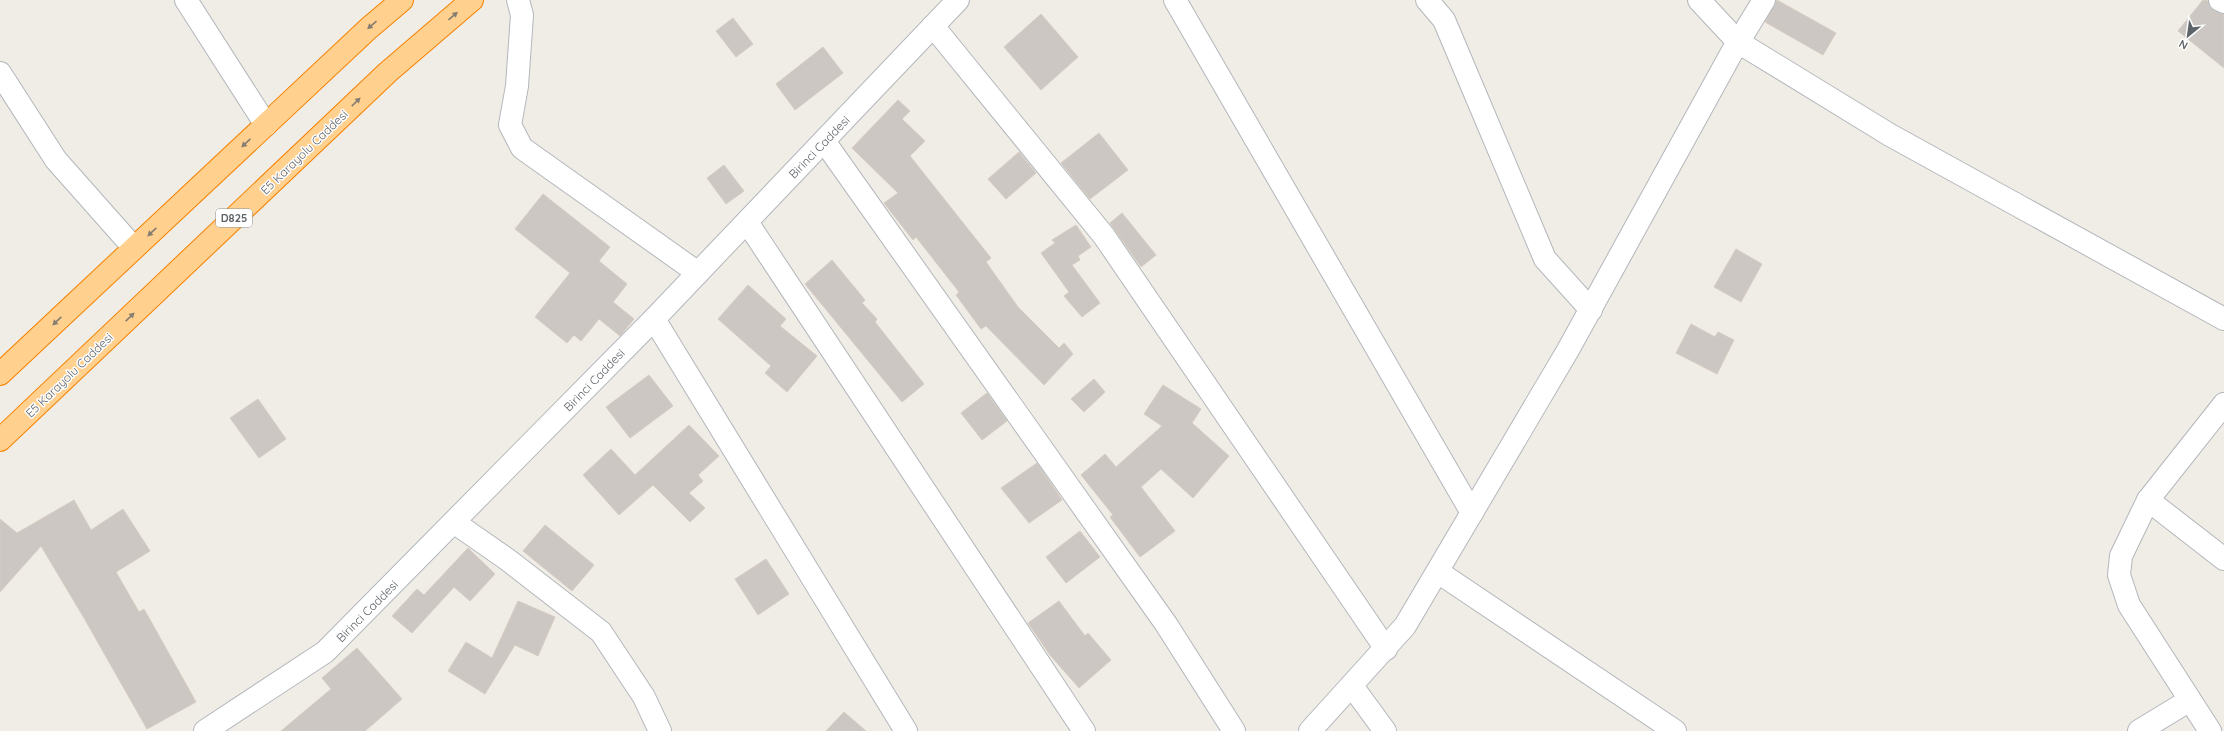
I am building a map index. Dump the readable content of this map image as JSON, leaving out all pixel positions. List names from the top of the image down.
{
  "streets": {
    "highway": ["E5 Karayolu Caddesi", "D825"],
    "street": ["Birinci Caddesi"]
  },
  "north": "bottom left"
}
